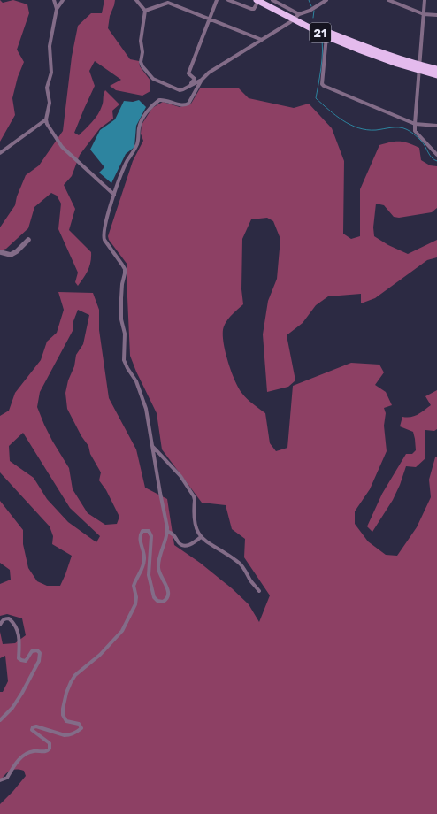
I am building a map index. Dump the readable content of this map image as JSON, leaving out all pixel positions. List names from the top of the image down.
{
  "streets": {
    "highway": ["21"]
  }
}
